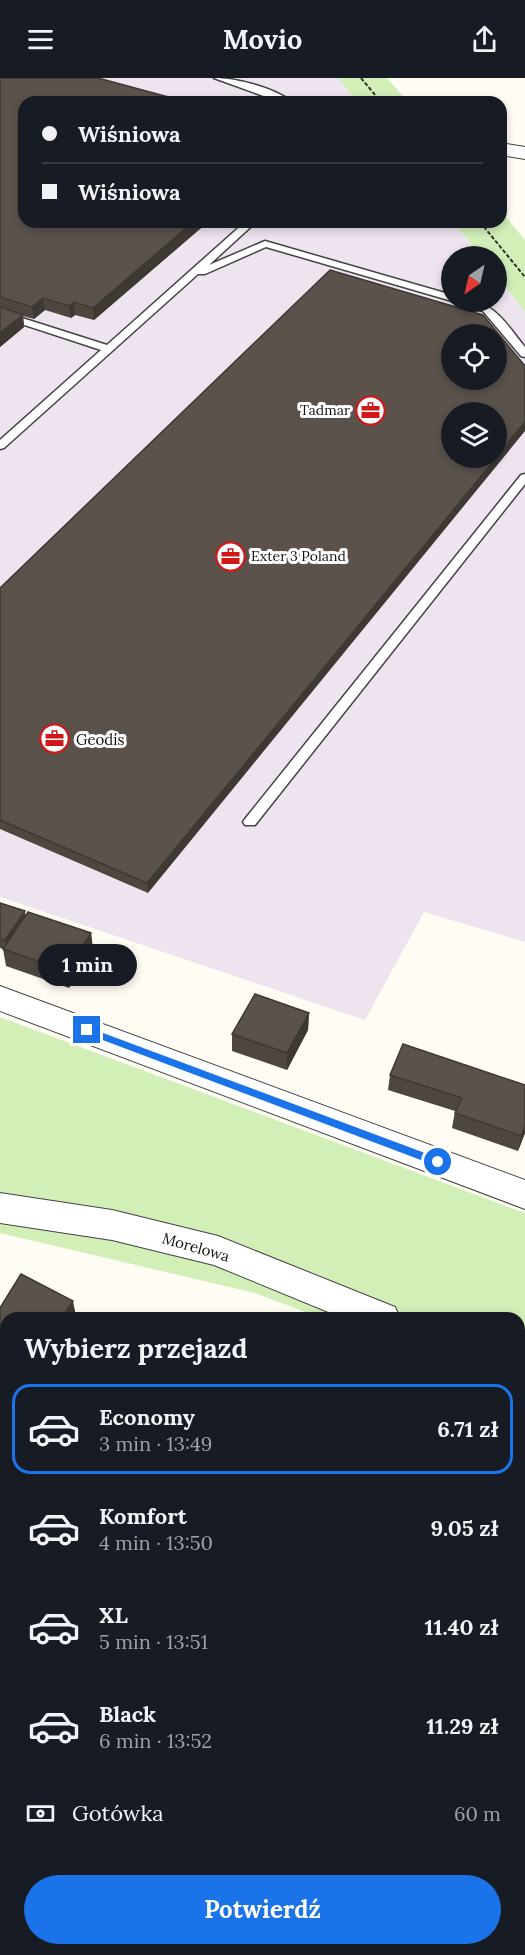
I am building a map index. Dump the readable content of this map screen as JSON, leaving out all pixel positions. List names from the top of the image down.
{
  "streets": {
    "street": ["Morelowa"]
  },
  "places": {
    "office": ["Tadmar", "Exter 3 Poland", "Geodis"]
  },
  "north": "bottom left",
  "page": {
    "header": "Movio",
    "banner": ["Wiśniowa", "Wiśniowa"],
    "bubble": "1 min",
    "heading": "Wybierz przejazd",
    "list": [
      {
        "name": "Economy",
        "note": "3 min · 13:49",
        "value": "6.71 zł"
      },
      {
        "name": "Komfort",
        "note": "4 min · 13:50",
        "value": "9.05 zł"
      },
      {
        "name": "XL",
        "note": "5 min · 13:51",
        "value": "11.40 zł"
      },
      {
        "name": "Black",
        "note": "6 min · 13:52",
        "value": "11.29 zł"
      }
    ],
    "pay": ["Gotówka", "60 m"],
    "buttons": "Potwierdź"
  }
}
